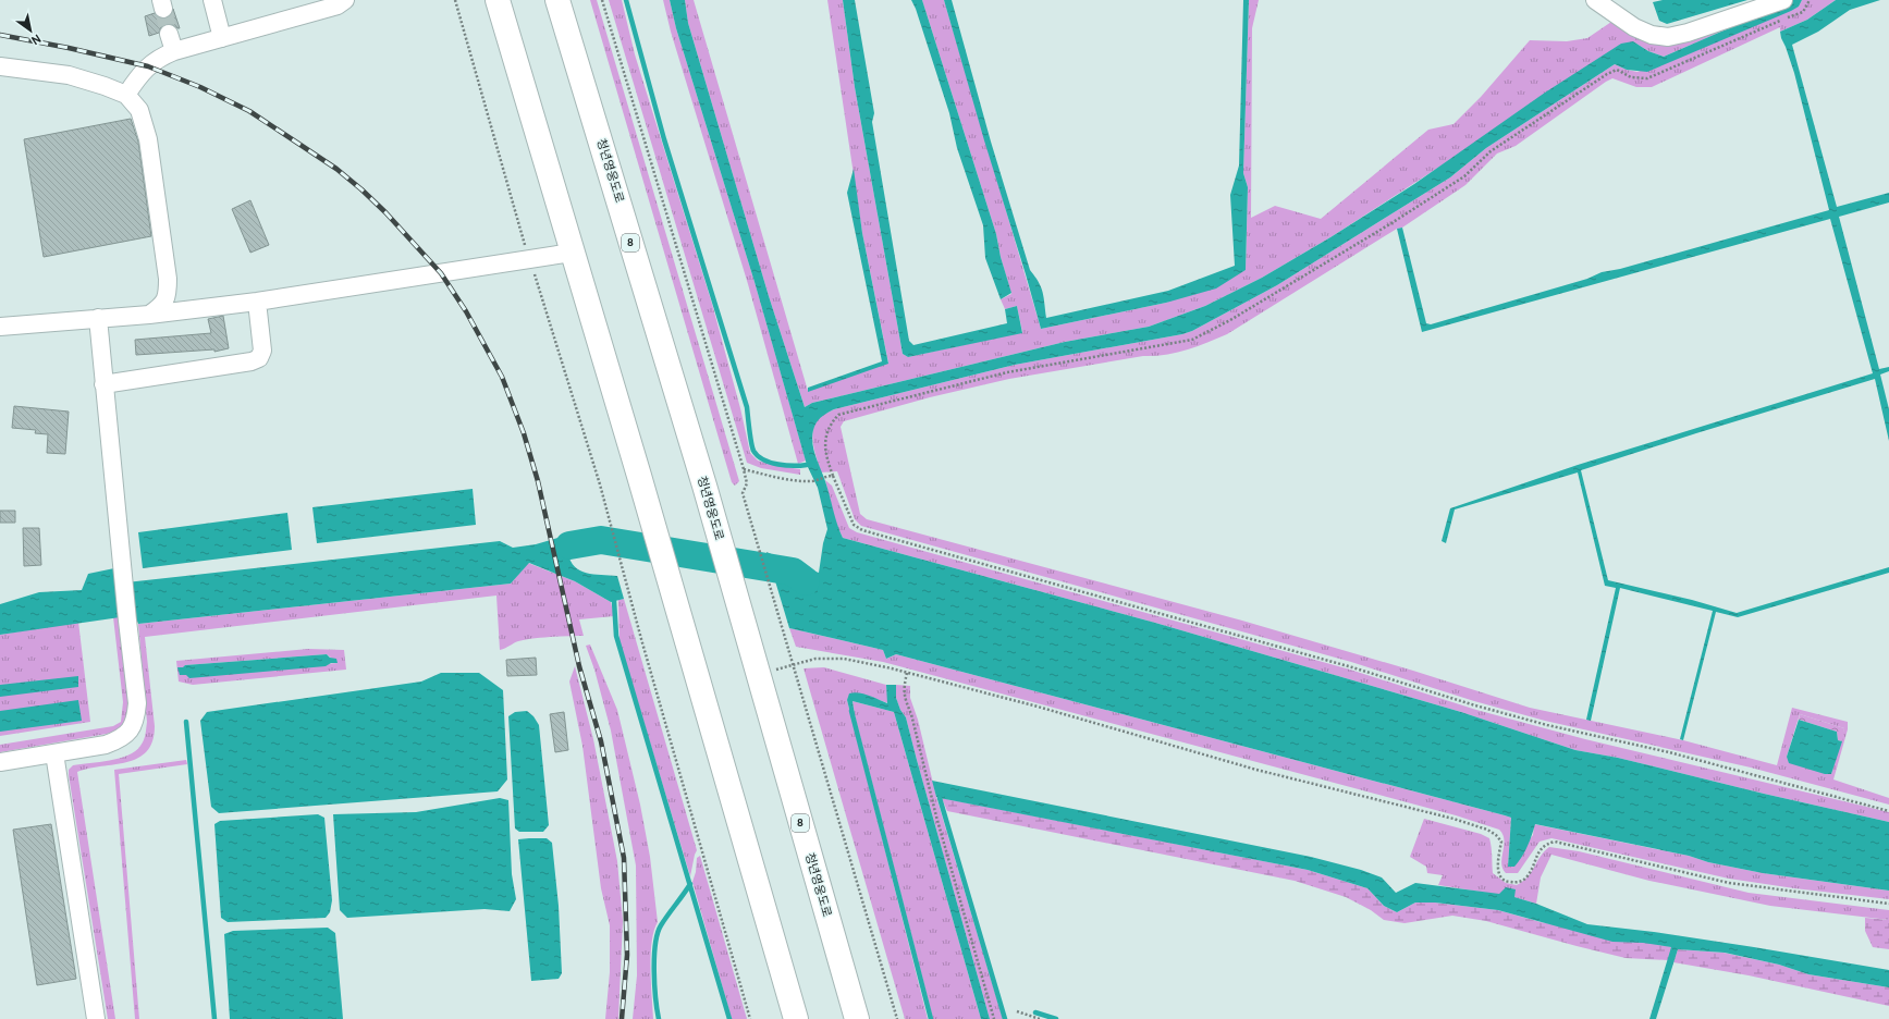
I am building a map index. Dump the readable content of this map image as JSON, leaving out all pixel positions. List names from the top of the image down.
{
  "streets": {
    "highway": ["청년영웅도로", "8"]
  },
  "north": "bottom right"
}
